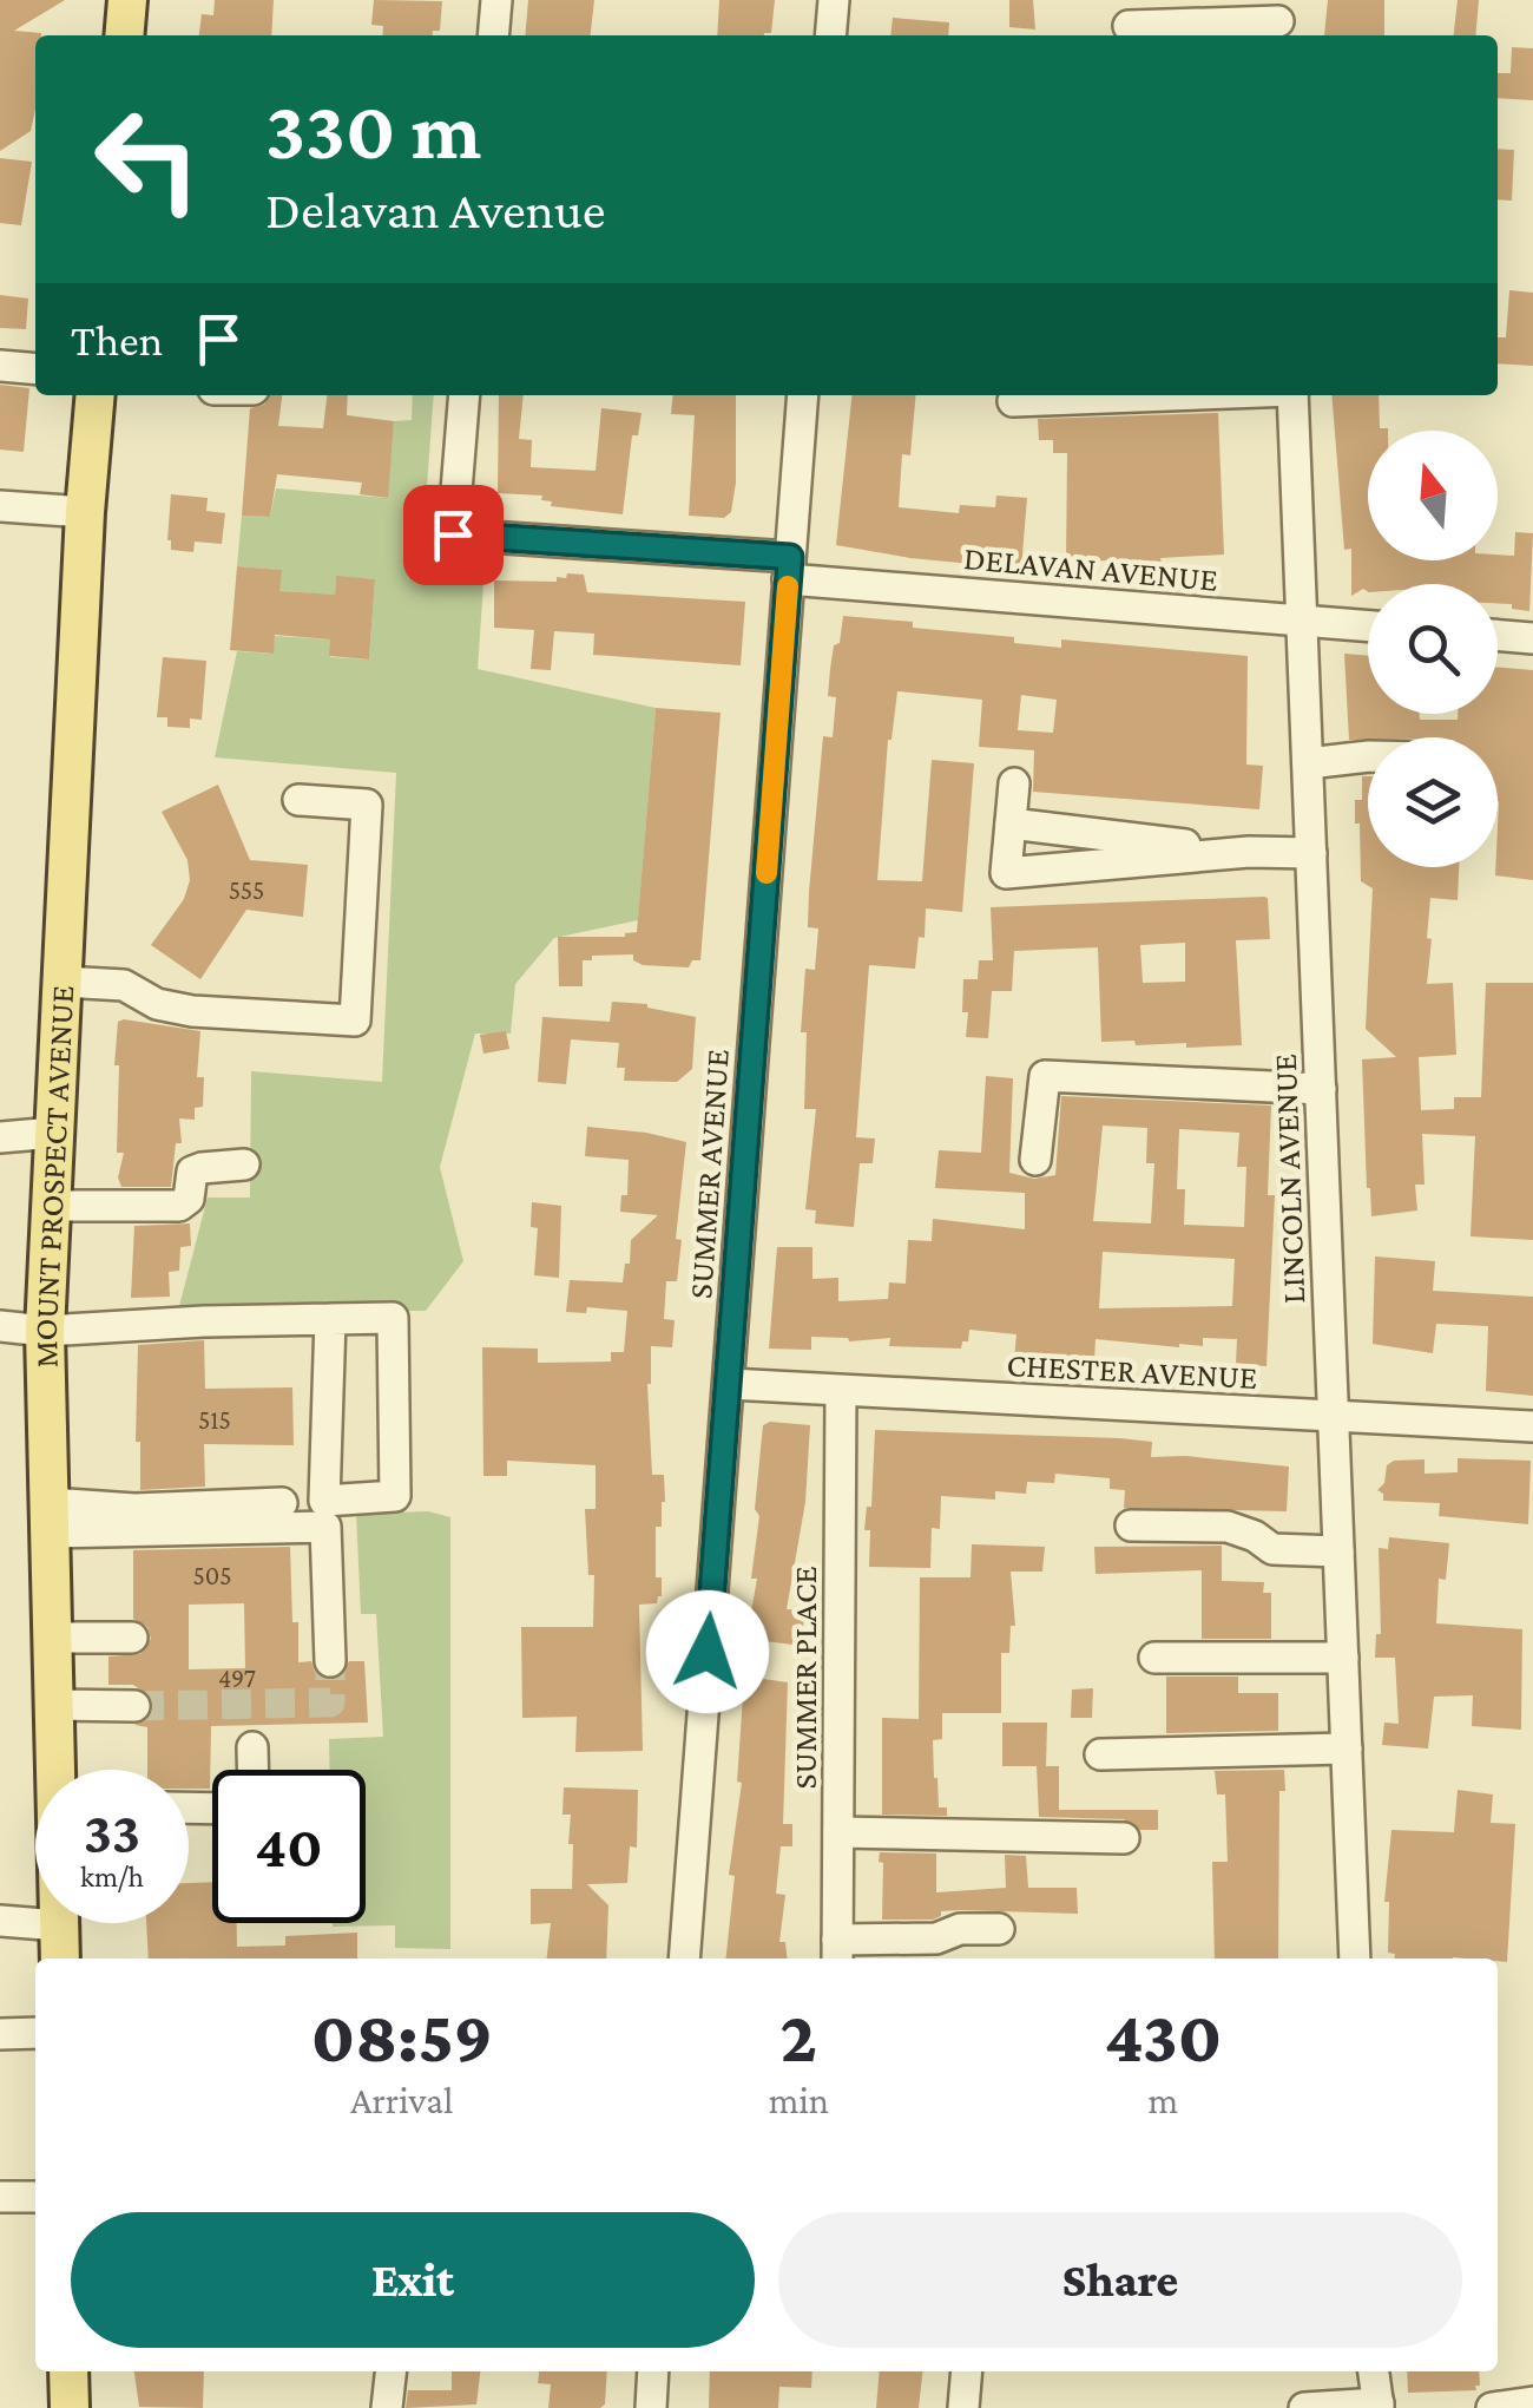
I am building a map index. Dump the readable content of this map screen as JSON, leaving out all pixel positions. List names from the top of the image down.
{
  "streets": {
    "main road": ["MOUNT PROSPECT AVENUE"],
    "street": [
      "DELAVAN AVENUE",
      "SUMMER AVENUE",
      "LINCOLN AVENUE",
      "CHESTER AVENUE",
      "SUMMER PLACE"
    ]
  },
  "crossings": [
    ["DELAVAN AVENUE", "SUMMER AVENUE"],
    ["DELAVAN AVENUE", "LINCOLN AVENUE"],
    ["SUMMER AVENUE", "CHESTER AVENUE"],
    ["LINCOLN AVENUE", "CHESTER AVENUE"],
    ["CHESTER AVENUE", "SUMMER PLACE"]
  ],
  "house_numbers": [
    "555",
    "515",
    "505",
    "497"
  ],
  "north": "top",
  "page": {
    "turn": ["330 m", "Delavan Avenue"],
    "then": "Then",
    "speed": "33 km/h",
    "limit": "40",
    "eta": [
      "08:59",
      "Arrival",
      "2",
      "min",
      "430",
      "m"
    ],
    "buttons": ["Exit", "Share"]
  }
}
